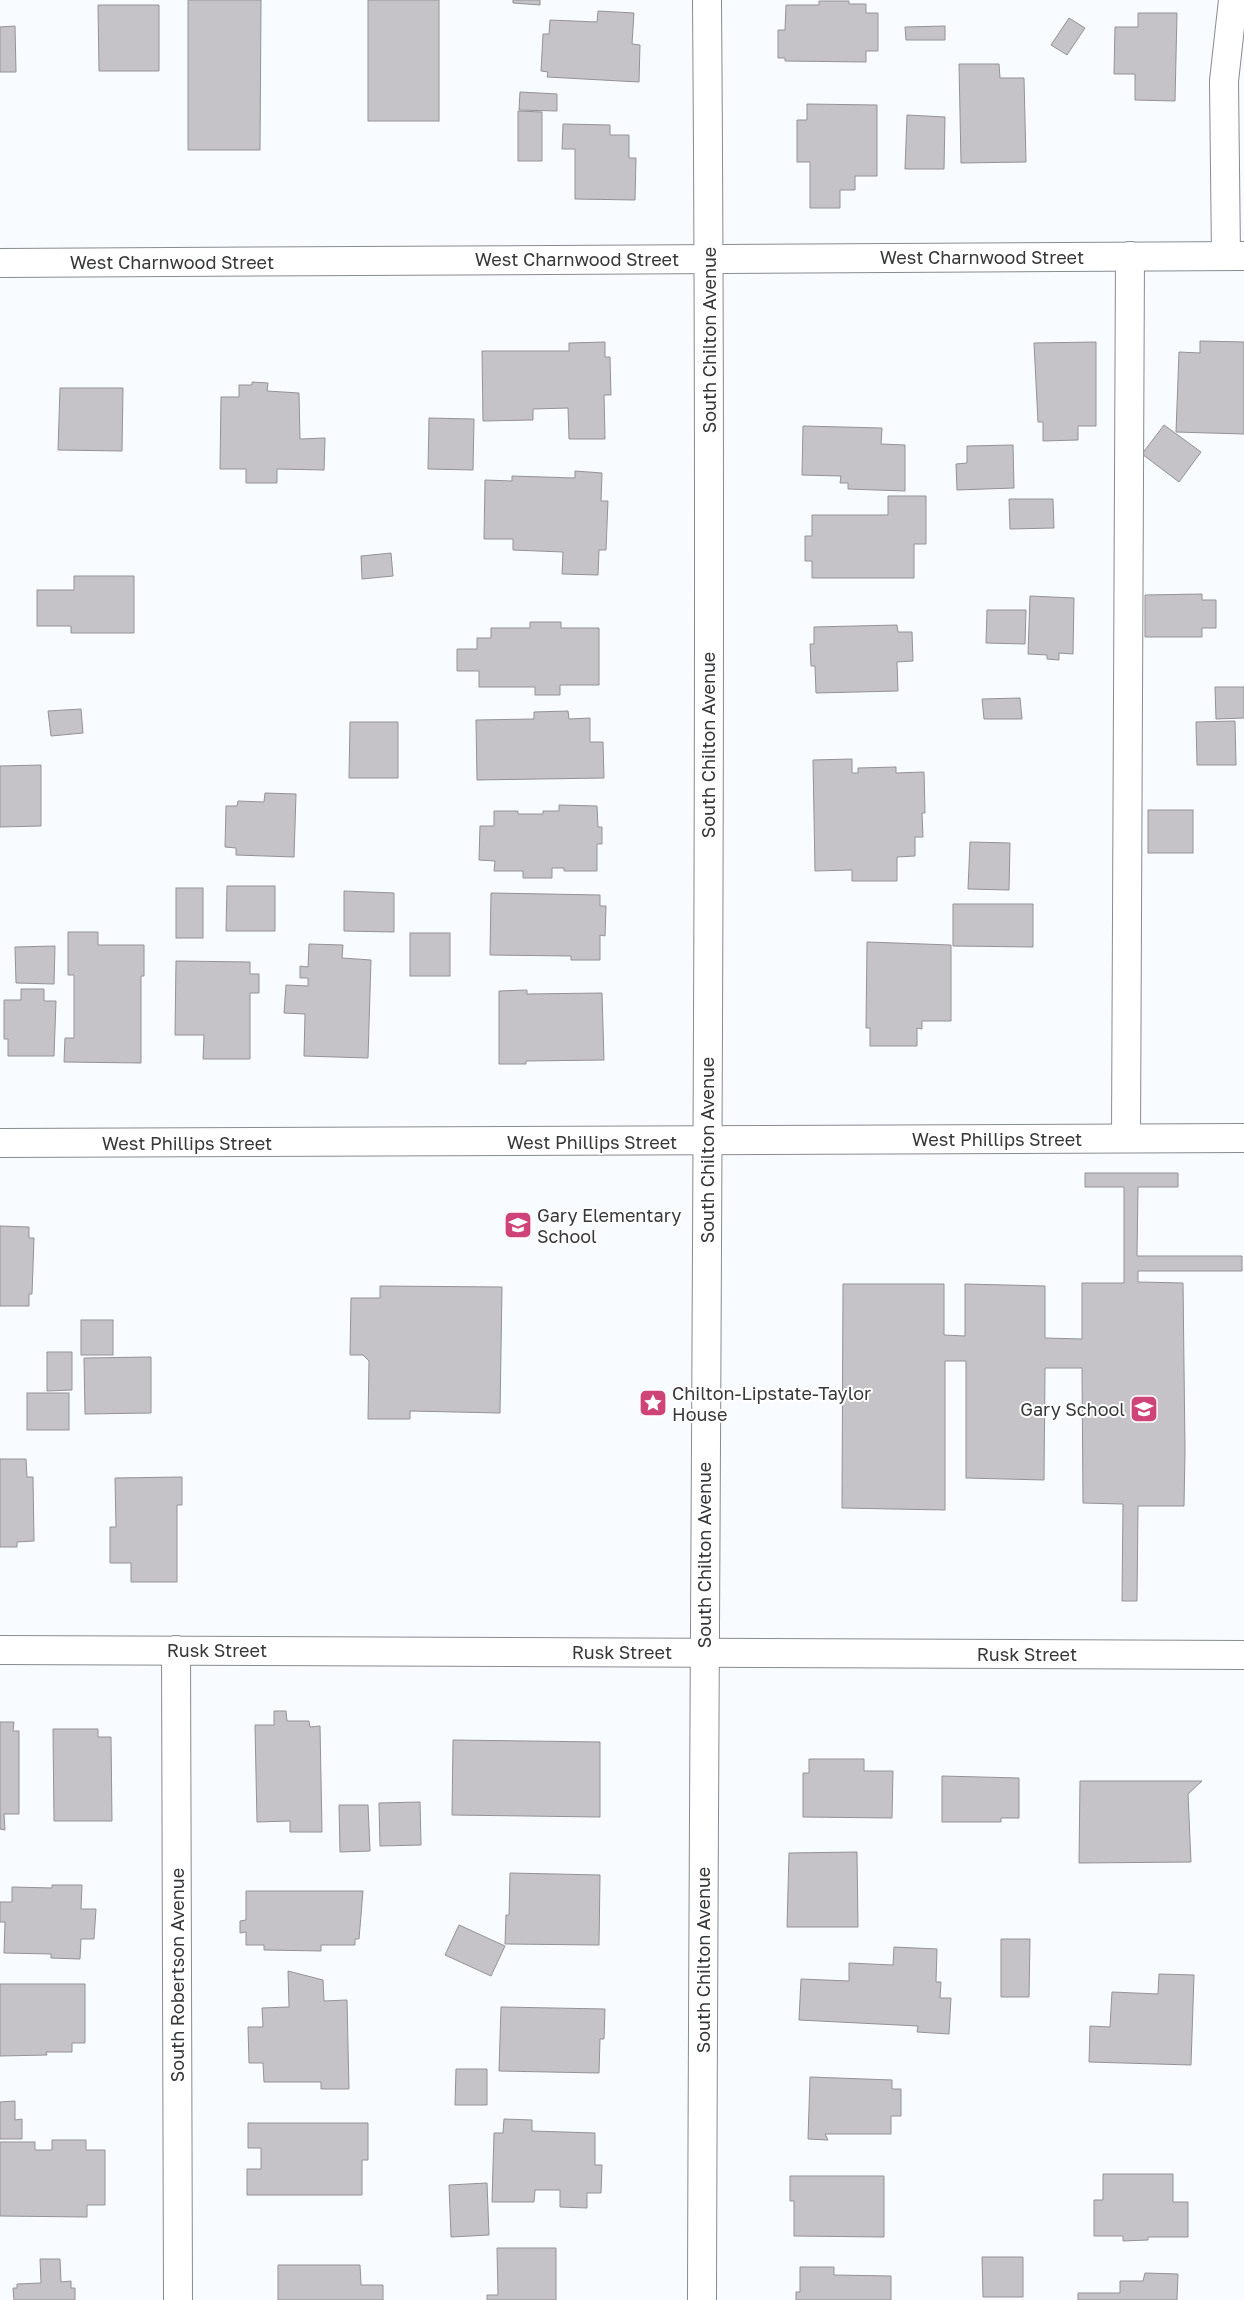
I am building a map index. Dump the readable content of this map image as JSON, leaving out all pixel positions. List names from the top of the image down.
{
  "streets": {
    "street": [
      "West Charnwood Street",
      "South Chilton Avenue",
      "West Phillips Street",
      "Rusk Street",
      "South Robertson Avenue"
    ]
  },
  "crossings": [
    ["West Charnwood Street", "South Chilton Avenue"],
    ["South Chilton Avenue", "West Phillips Street"],
    ["South Chilton Avenue", "Rusk Street"],
    ["Rusk Street", "South Robertson Avenue"]
  ],
  "places": {
    "school or university": ["Gary Elementary School", "Gary School"],
    "place": ["Chilton-Lipstate-Taylor House"]
  }
}
